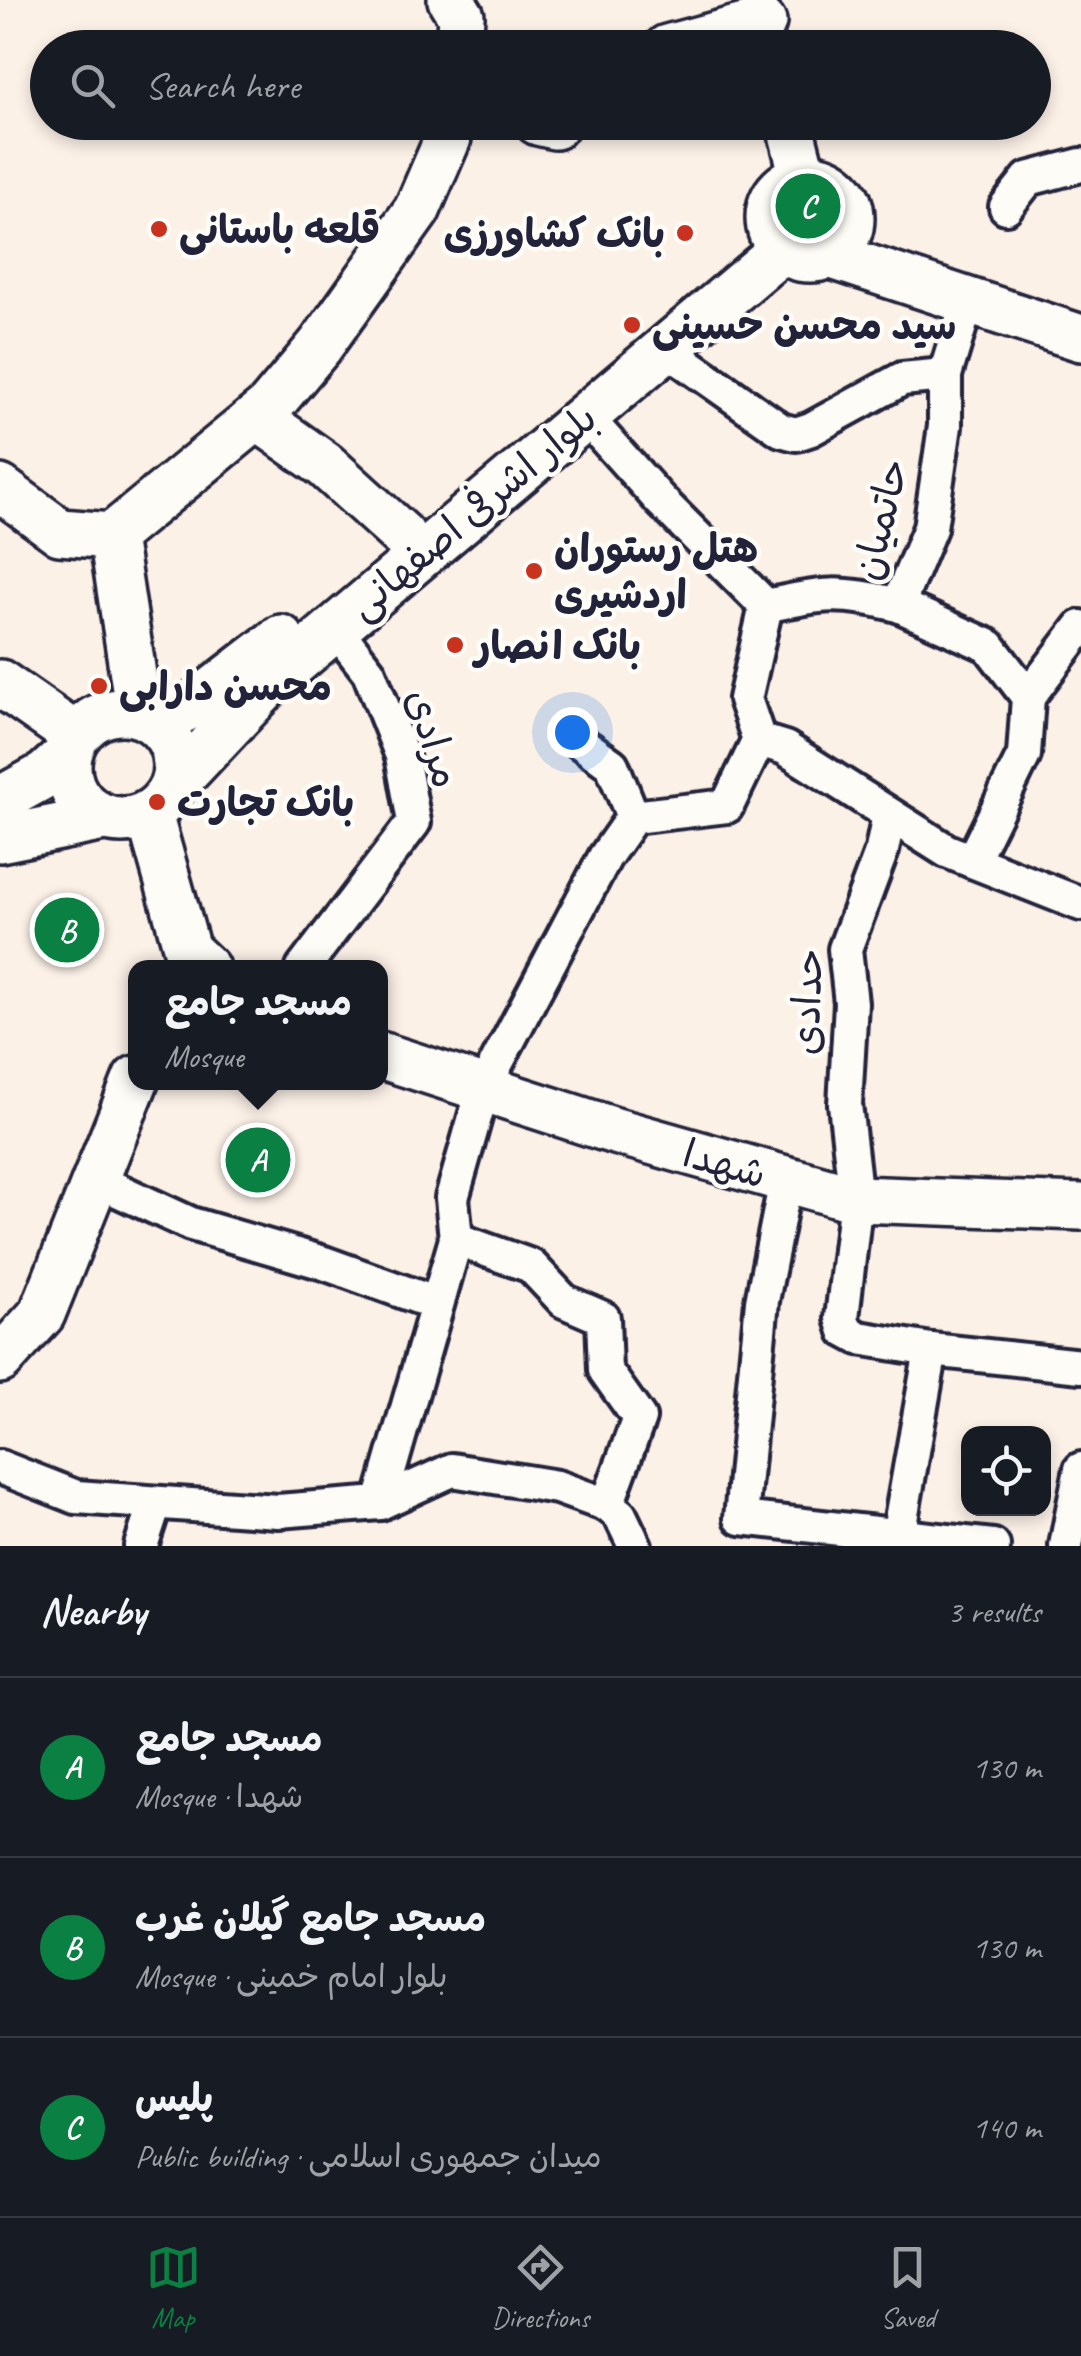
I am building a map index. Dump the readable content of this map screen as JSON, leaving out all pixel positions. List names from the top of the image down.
{
  "streets": {
    "main road": ["بلوار اشرفی اصفهانی", "شهدا"],
    "street": ["حاتمیان", "مرادی", "حدادی"]
  },
  "crossings": [
    ["بلوار اشرفی اصفهانی", "مرادی"],
    ["حدادی", "شهدا"]
  ],
  "places": [
    "قلعه باستانی",
    "بانک کشاورزی",
    "سید محسن حسینی",
    "هتل رستوران اردشیری",
    "بانک انصار",
    "محسن دارابی",
    "بانک تجارت"
  ],
  "page": {
    "search": "Search here",
    "pins": ["C", "B", "A"],
    "popup": ["مسجد جامع", "Mosque"],
    "heading": ["Nearby", "3 results"],
    "list": [
      {
        "mark": "A",
        "name": "مسجد جامع",
        "note": "Mosque · شهدا",
        "value": "130 m"
      },
      {
        "mark": "B",
        "name": "مسجد جامع گیلان غرب",
        "note": "Mosque · بلوار امام خمینی",
        "value": "130 m"
      },
      {
        "mark": "C",
        "name": "پلیس",
        "note": "Public building · میدان جمهوری اسلامی",
        "value": "140 m"
      }
    ],
    "nav": ["Map", "Directions", "Saved"]
  }
}
